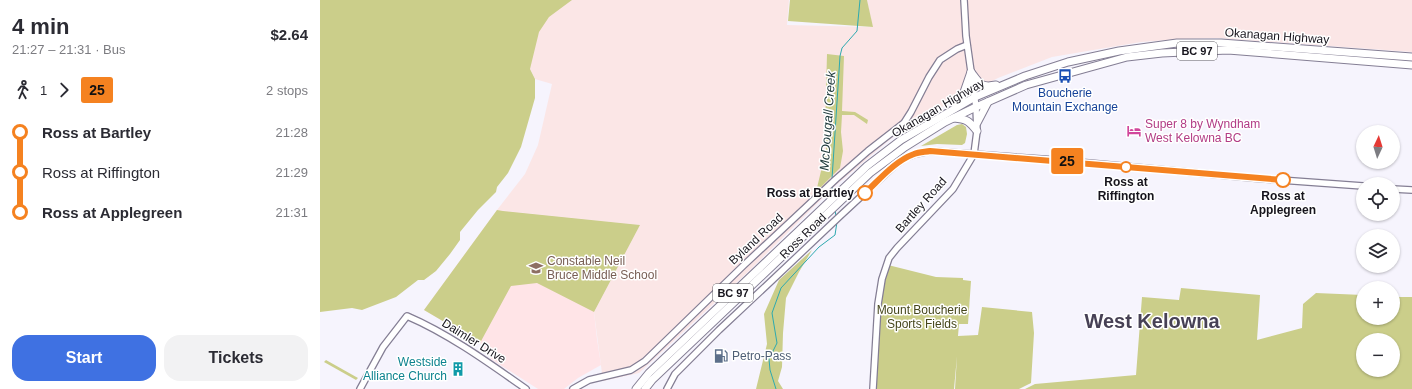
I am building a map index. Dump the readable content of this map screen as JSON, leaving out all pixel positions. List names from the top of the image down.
{
  "streets": {
    "highway": ["Okanagan Highway", "BC 97"],
    "street": [
      "Bartley Road",
      "Ross Road",
      "Byland Road",
      "Daimler Drive"
    ]
  },
  "crossings": [
    ["Okanagan Highway", "Bartley Road"],
    ["Bartley Road", "Ross Road"],
    ["Bartley Road", "Byland Road"]
  ],
  "districts": ["West Kelowna"],
  "water": ["McDougall Creek"],
  "parks": ["Mount Boucherie Sports Fields"],
  "places": {
    "bus stop": ["Boucherie Mountain Exchange"],
    "hotel": ["Super 8 by Wyndham West Kelowna BC"],
    "other": ["Ross at Riffington", "Ross at Applegreen", "Ross at Bartley"],
    "school or university": ["Constable Neil Bruce Middle School"],
    "fuel station": ["Petro-Pass"],
    "building": ["Westside Alliance Church"]
  },
  "lines": ["bus line 25"],
  "north": "top",
  "page": {
    "heading": ["4 min", "21:27 – 21:31 · Bus", "$2.64"],
    "on_map": "25",
    "legs": ["1", "25", "2 stops"],
    "list": [
      {
        "name": "Ross at Bartley",
        "value": "21:28"
      },
      {
        "name": "Ross at Riffington",
        "value": "21:29"
      },
      {
        "name": "Ross at Applegreen",
        "value": "21:31"
      }
    ],
    "map_buttons": ["+", "−"],
    "buttons": ["Start", "Tickets"]
  }
}
